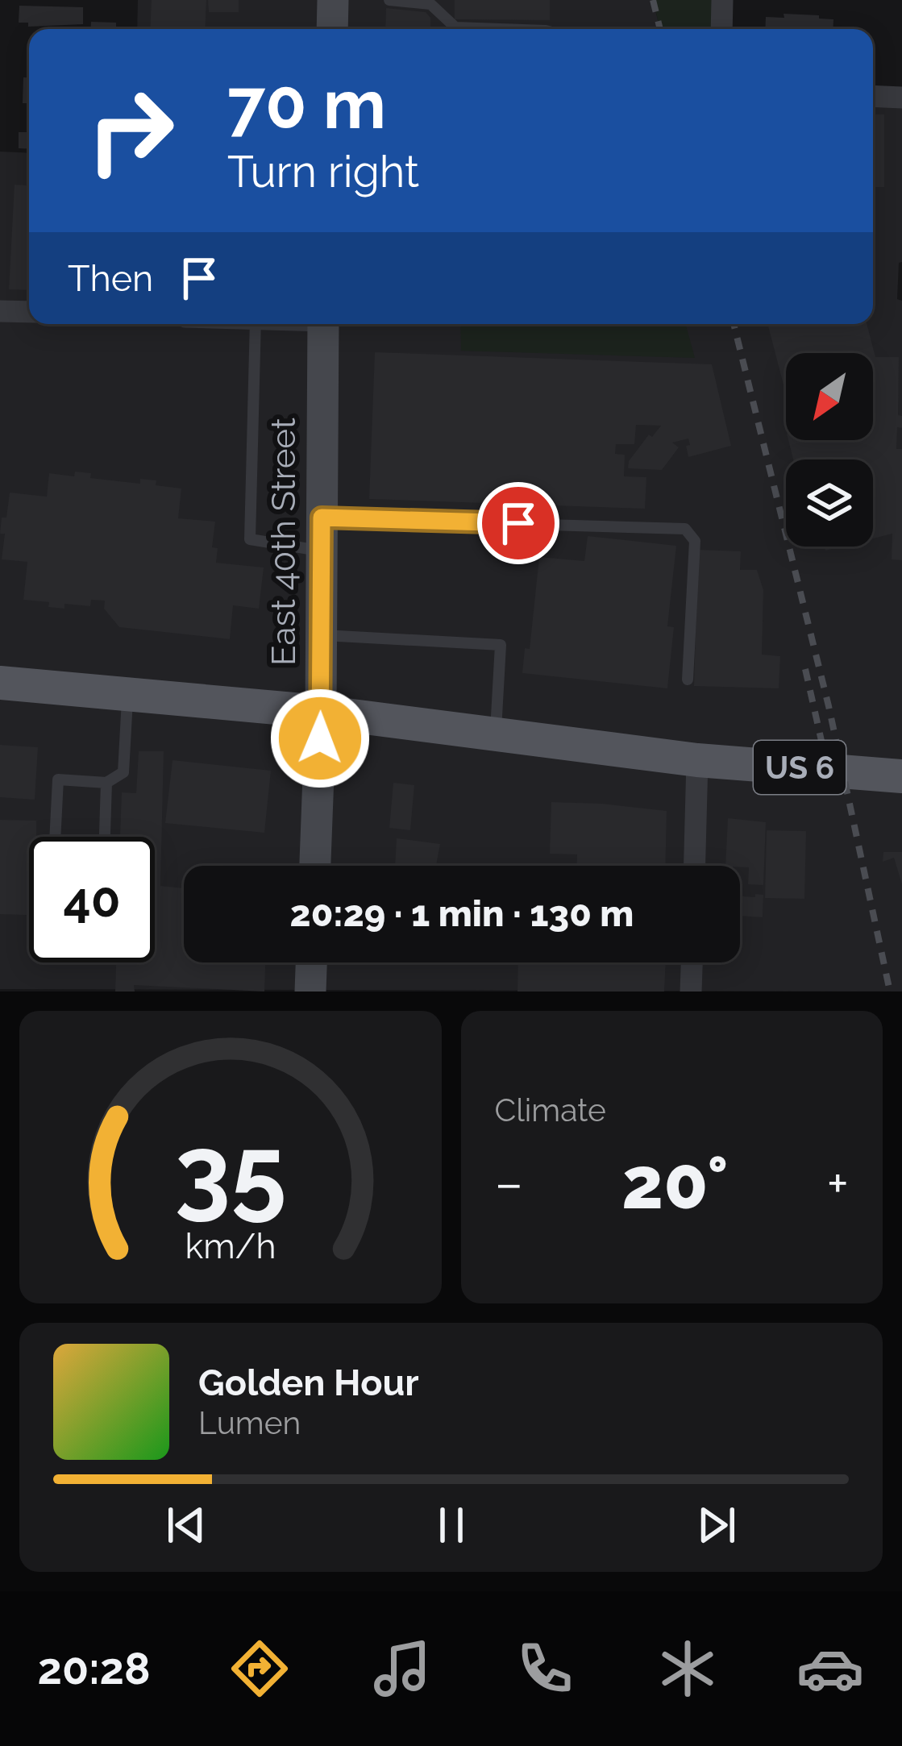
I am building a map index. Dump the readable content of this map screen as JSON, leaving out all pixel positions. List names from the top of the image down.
{
  "streets": {
    "main road": ["US 6"],
    "street": ["East 40th Street"]
  },
  "crossings": [
    ["East 40th Street", "US 6"]
  ],
  "north": "bottom left",
  "page": {
    "turn": ["70 m", "Turn right"],
    "then": "Then",
    "limit": "40",
    "trip": "20:29 · 1 min · 130 m",
    "tile": "Climate",
    "heat": ["−", "20°", "+"],
    "song": ["Golden Hour", "Lumen"],
    "tabs": "20:28",
    "gauge": ["35", "km/h"]
  }
}
